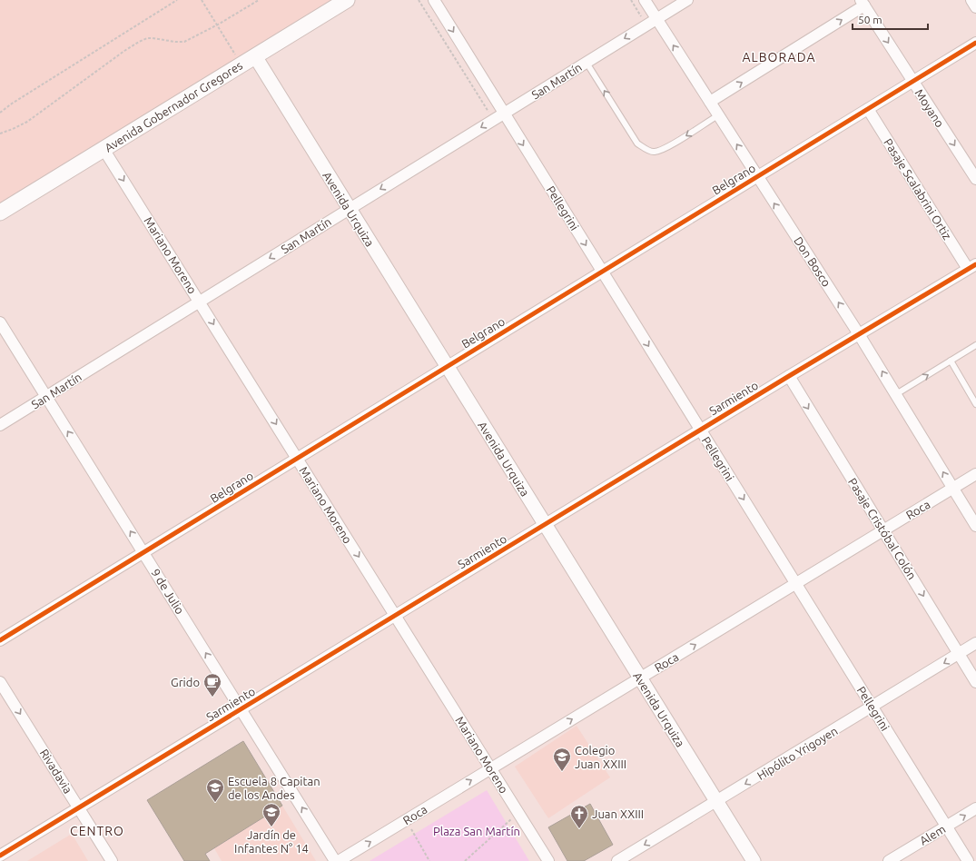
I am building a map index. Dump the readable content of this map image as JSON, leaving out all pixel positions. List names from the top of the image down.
{
  "streets": {
    "main road": ["Avenida Gobernador Gregores"],
    "street": [
      "San Martín",
      "Moyano",
      "Belgrano",
      "Pasaje Scalabrini Ortiz",
      "Pellegrini",
      "Avenida Urquiza",
      "Mariano Moreno",
      "Don Bosco",
      "Sarmiento",
      "Roca",
      "Pasaje Cristóbal Colón",
      "9 de Julio",
      "Hipólito Yrigoyen",
      "Rivadavia",
      "Alem"
    ]
  },
  "crossings": [
    ["San Martín", "Pellegrini"],
    ["San Martín", "Avenida Urquiza"],
    ["San Martín", "Mariano Moreno"],
    ["San Martín", "Don Bosco"],
    ["San Martín", "9 de Julio"],
    ["Avenida Gobernador Gregores", "Avenida Urquiza"],
    ["Avenida Gobernador Gregores", "Mariano Moreno"],
    ["Moyano", "Belgrano"],
    ["Belgrano", "Pasaje Scalabrini Ortiz"],
    ["Belgrano", "Pellegrini"],
    ["Belgrano", "Avenida Urquiza"],
    ["Belgrano", "Mariano Moreno"],
    ["Belgrano", "Don Bosco"],
    ["Belgrano", "9 de Julio"],
    ["Pasaje Scalabrini Ortiz", "Sarmiento"],
    ["Pellegrini", "Sarmiento"],
    ["Pellegrini", "Roca"],
    ["Pellegrini", "Hipólito Yrigoyen"],
    ["Pellegrini", "Alem"],
    ["Avenida Urquiza", "Sarmiento"],
    ["Avenida Urquiza", "Roca"],
    ["Avenida Urquiza", "Hipólito Yrigoyen"],
    ["Mariano Moreno", "Sarmiento"],
    ["Mariano Moreno", "Roca"],
    ["Don Bosco", "Sarmiento"],
    ["Don Bosco", "Roca"],
    ["Sarmiento", "Pasaje Cristóbal Colón"],
    ["Sarmiento", "9 de Julio"],
    ["Sarmiento", "Rivadavia"],
    ["Roca", "Pasaje Cristóbal Colón"],
    ["Pasaje Cristóbal Colón", "Hipólito Yrigoyen"]
  ],
  "one_way": [
    "San Martín",
    "Moyano",
    "Pellegrini",
    "Mariano Moreno",
    "Don Bosco",
    "Roca",
    "Pasaje Cristóbal Colón",
    "9 de Julio",
    "Hipólito Yrigoyen",
    "Rivadavia"
  ],
  "districts": ["ALBORADA", "CENTRO"],
  "parks": ["Plaza San Martín"],
  "places": {
    "cafe": ["Grido"],
    "school or university": ["Colegio Juan XXIII", "Escuela 8 Capitan de los Andes", "Jardín de Infantes N° 14"],
    "church": ["Juan XXIII"]
  },
  "scale_bar": "50 m"
}
